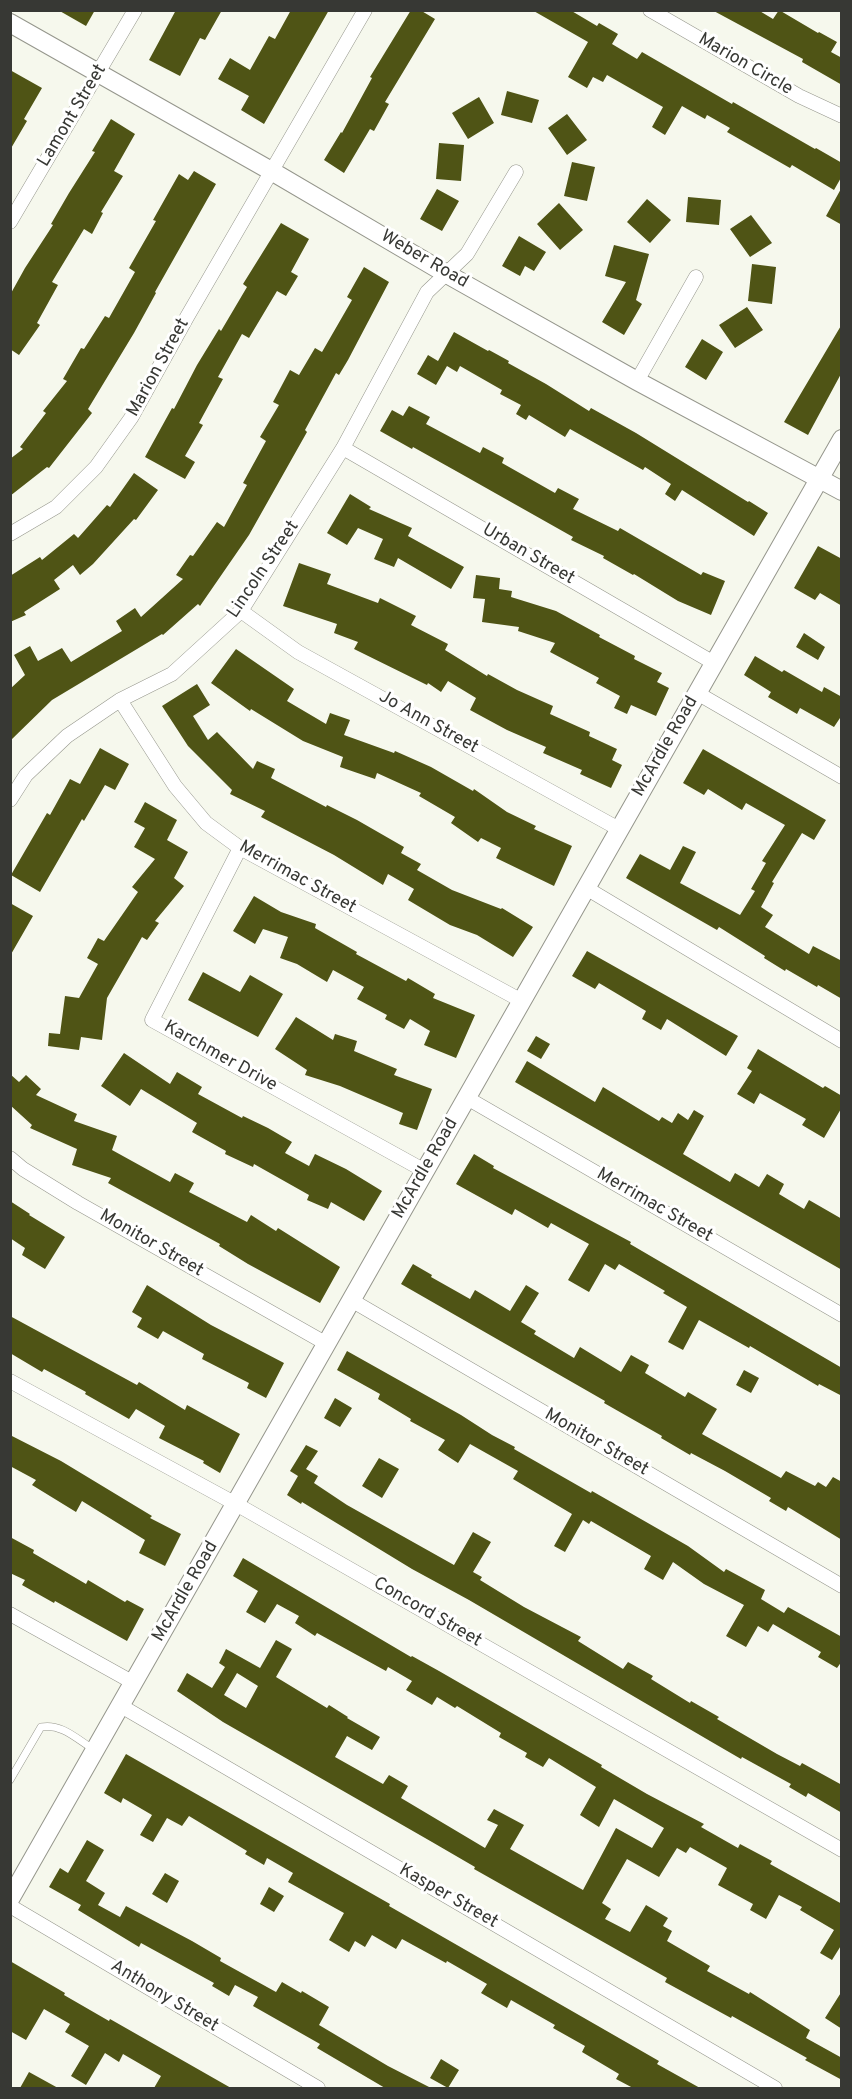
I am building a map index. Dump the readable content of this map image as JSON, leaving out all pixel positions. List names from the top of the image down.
{
  "streets": {
    "main road": ["Weber Road", "McArdle Road"],
    "street": [
      "Marion Circle",
      "Lamont Street",
      "Marion Street",
      "Urban Street",
      "Lincoln Street",
      "Jo Ann Street",
      "Merrimac Street",
      "Karchmer Drive",
      "Monitor Street",
      "Concord Street",
      "Kasper Street",
      "Anthony Street"
    ]
  },
  "crossings": [
    ["Lamont Street", "Weber Road"],
    ["Weber Road", "Marion Street"],
    ["Weber Road", "Lincoln Street"],
    ["Weber Road", "McArdle Road"],
    ["Urban Street", "Lincoln Street"],
    ["Urban Street", "McArdle Road"],
    ["Lincoln Street", "Jo Ann Street"],
    ["Lincoln Street", "Merrimac Street"],
    ["Jo Ann Street", "McArdle Road"],
    ["McArdle Road", "Merrimac Street"],
    ["McArdle Road", "Karchmer Drive"],
    ["McArdle Road", "Monitor Street"],
    ["McArdle Road", "Concord Street"],
    ["McArdle Road", "Kasper Street"],
    ["Merrimac Street", "Karchmer Drive"]
  ]
}
